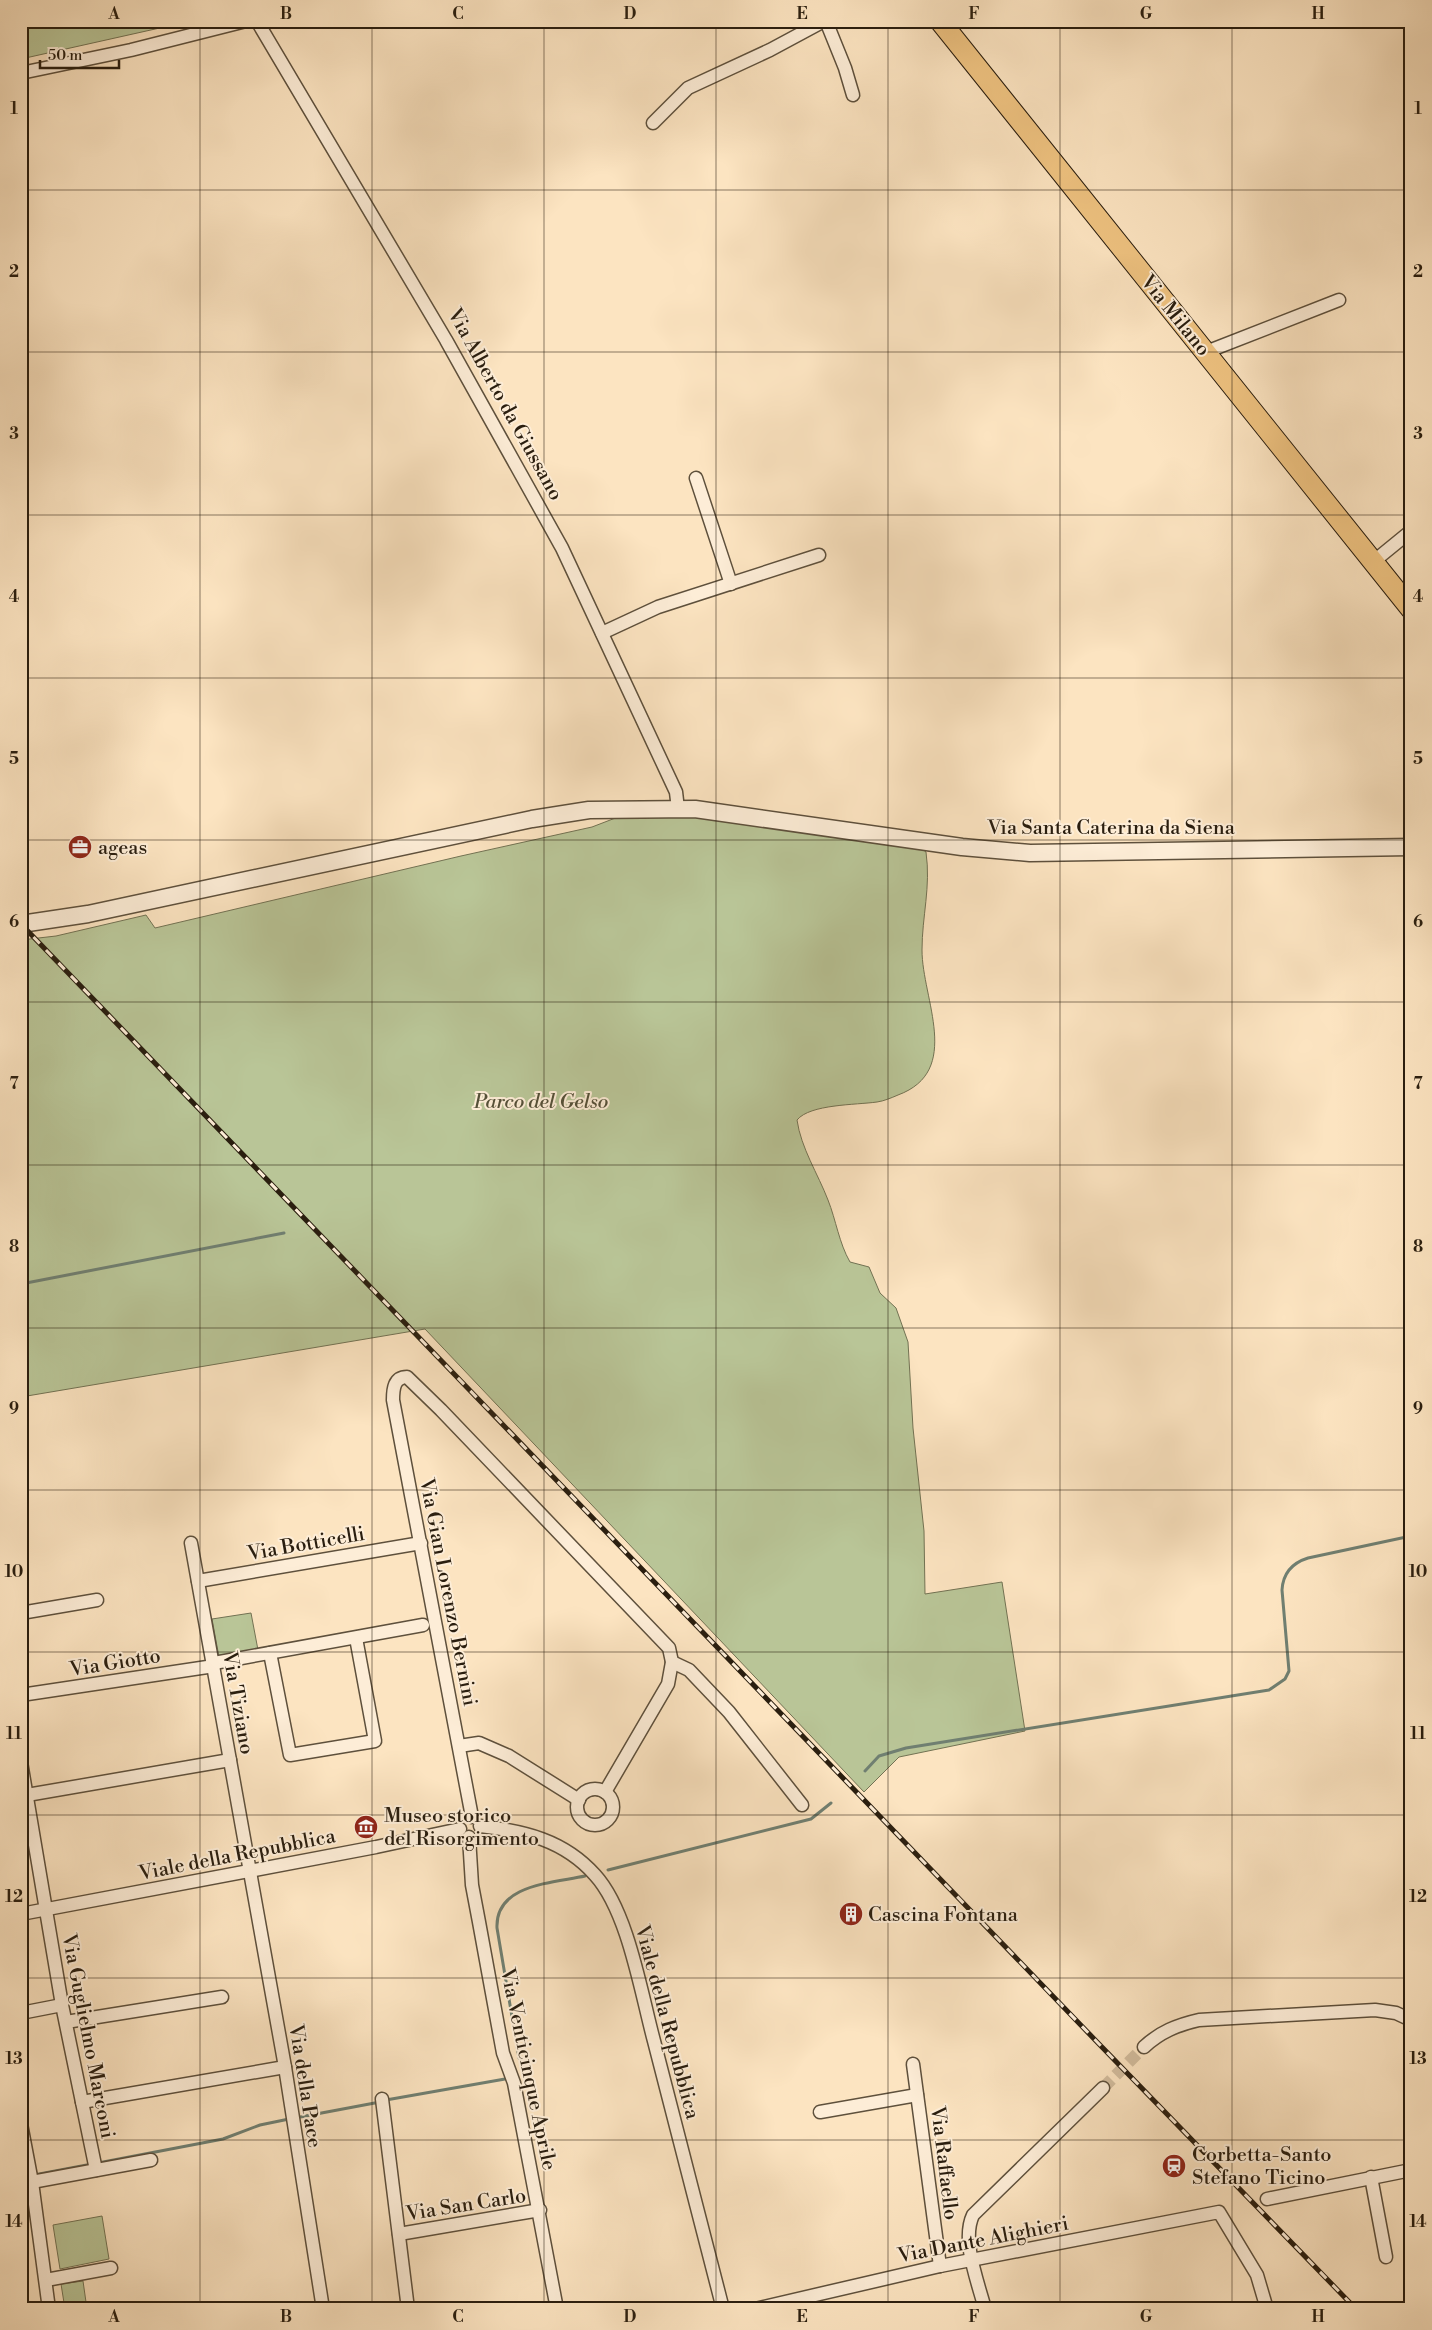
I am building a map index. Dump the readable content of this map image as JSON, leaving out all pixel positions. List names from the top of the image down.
{
  "streets": {
    "main road": ["Via Milano"],
    "street": [
      "Via Alberto da Giussano",
      "Via Santa Caterina da Siena",
      "Via Botticelli",
      "Via Gian Lorenzo Bernini",
      "Via Giotto",
      "Via Tiziano",
      "Viale della Repubblica",
      "Via Guglielmo Marconi",
      "Via Venticinque Aprile",
      "Via della Pace",
      "Via Raffaello",
      "Via San Carlo",
      "Via Dante Alighieri"
    ]
  },
  "crossings": [
    ["Via Alberto da Giussano", "Via Santa Caterina da Siena"],
    ["Via Botticelli", "Via Gian Lorenzo Bernini"],
    ["Via Botticelli", "Via Tiziano"],
    ["Via Gian Lorenzo Bernini", "Viale della Repubblica"],
    ["Via Giotto", "Via Tiziano"],
    ["Via Tiziano", "Viale della Repubblica"],
    ["Via Tiziano", "Via della Pace"],
    ["Viale della Repubblica", "Via Guglielmo Marconi"],
    ["Viale della Repubblica", "Via Venticinque Aprile"],
    ["Viale della Repubblica", "Via della Pace"],
    ["Via Venticinque Aprile", "Via San Carlo"],
    ["Via Raffaello", "Via Dante Alighieri"]
  ],
  "parks": ["Parco del Gelso"],
  "places": {
    "office": ["ageas"],
    "museum": ["Museo storico del Risorgimento"],
    "building": ["Cascina Fontana"],
    "station": ["Corbetta-Santo Stefano Ticino"]
  },
  "scale_bar": "50 m",
  "grid": {
    "columns": [
      "A",
      "B",
      "C",
      "D",
      "E",
      "F",
      "G",
      "H"
    ],
    "rows": [
      "1",
      "2",
      "3",
      "4",
      "5",
      "6",
      "7",
      "8",
      "9",
      "10",
      "11",
      "12",
      "13",
      "14"
    ]
  }
}
